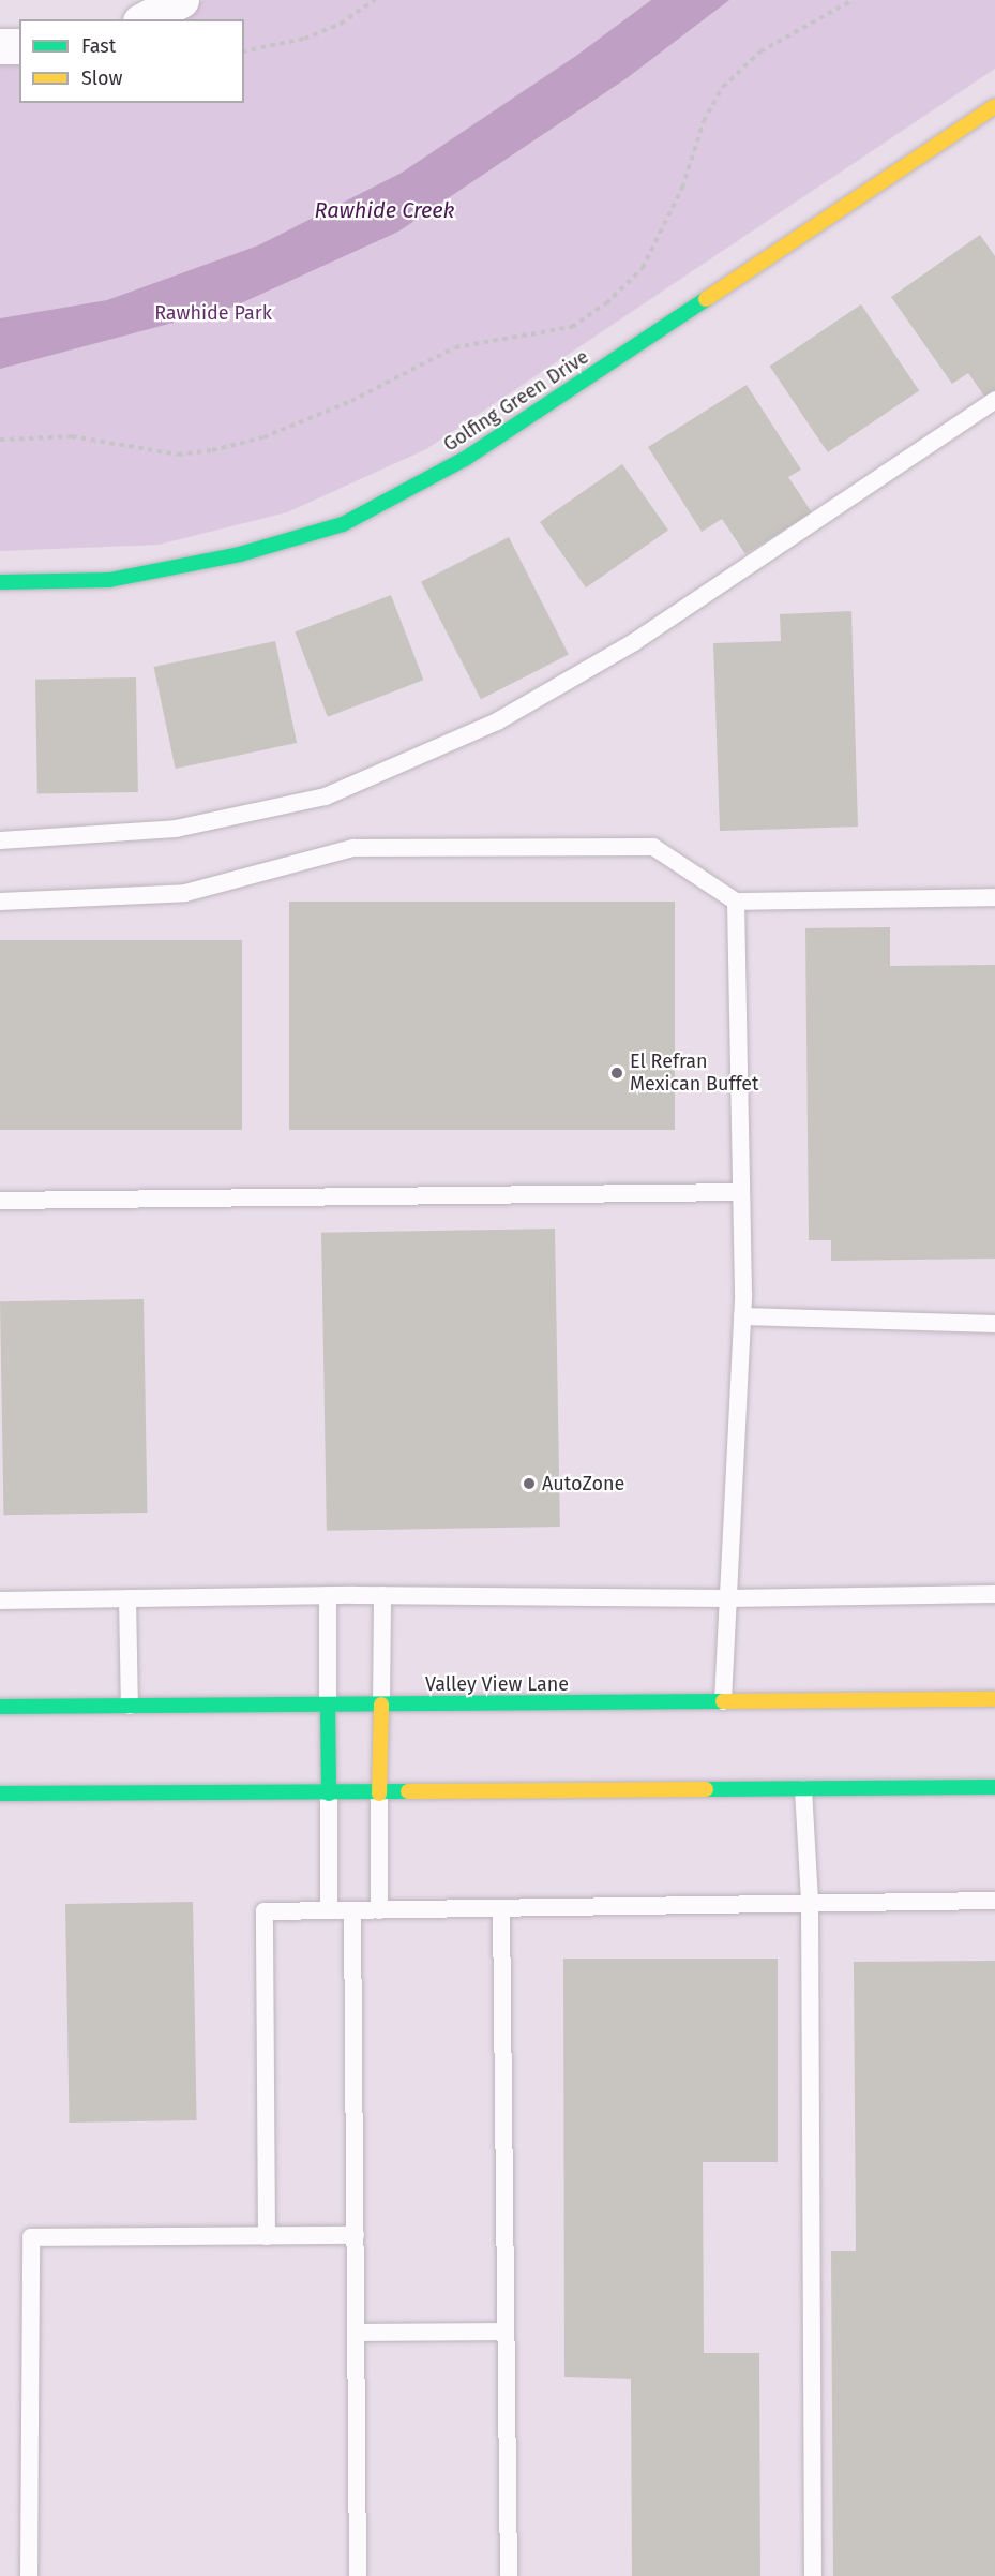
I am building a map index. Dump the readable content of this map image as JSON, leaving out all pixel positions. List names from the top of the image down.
{
  "streets": {
    "main road": ["Golfing Green Drive", "Valley View Lane"]
  },
  "water": ["Rawhide Creek"],
  "parks": ["Rawhide Park"],
  "places": ["El Refran Mexican Buffet", "AutoZone"],
  "legend": ["Fast", "Slow"]
}
